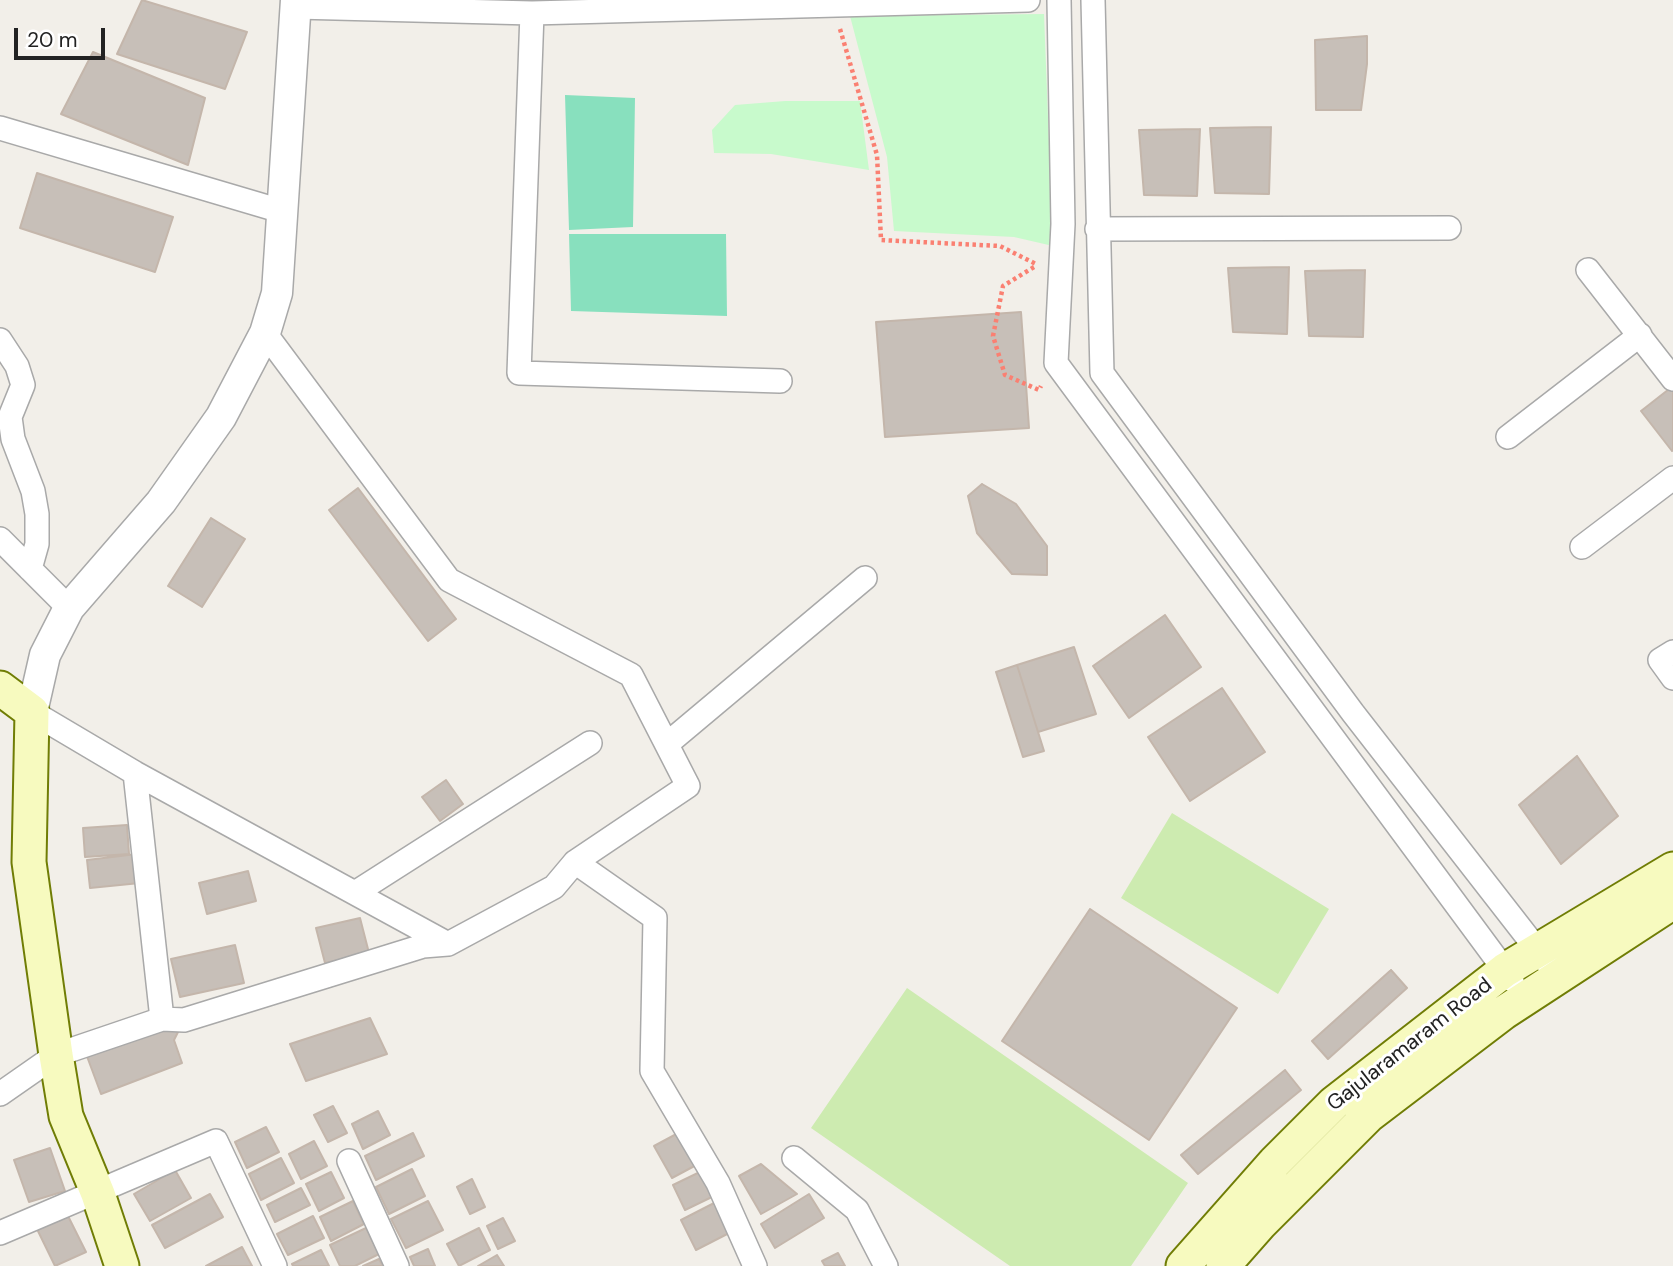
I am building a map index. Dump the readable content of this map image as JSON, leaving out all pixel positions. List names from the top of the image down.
{
  "streets": {
    "main road": ["Gajularamaram Road"]
  },
  "scale_bar": "20 m"
}
